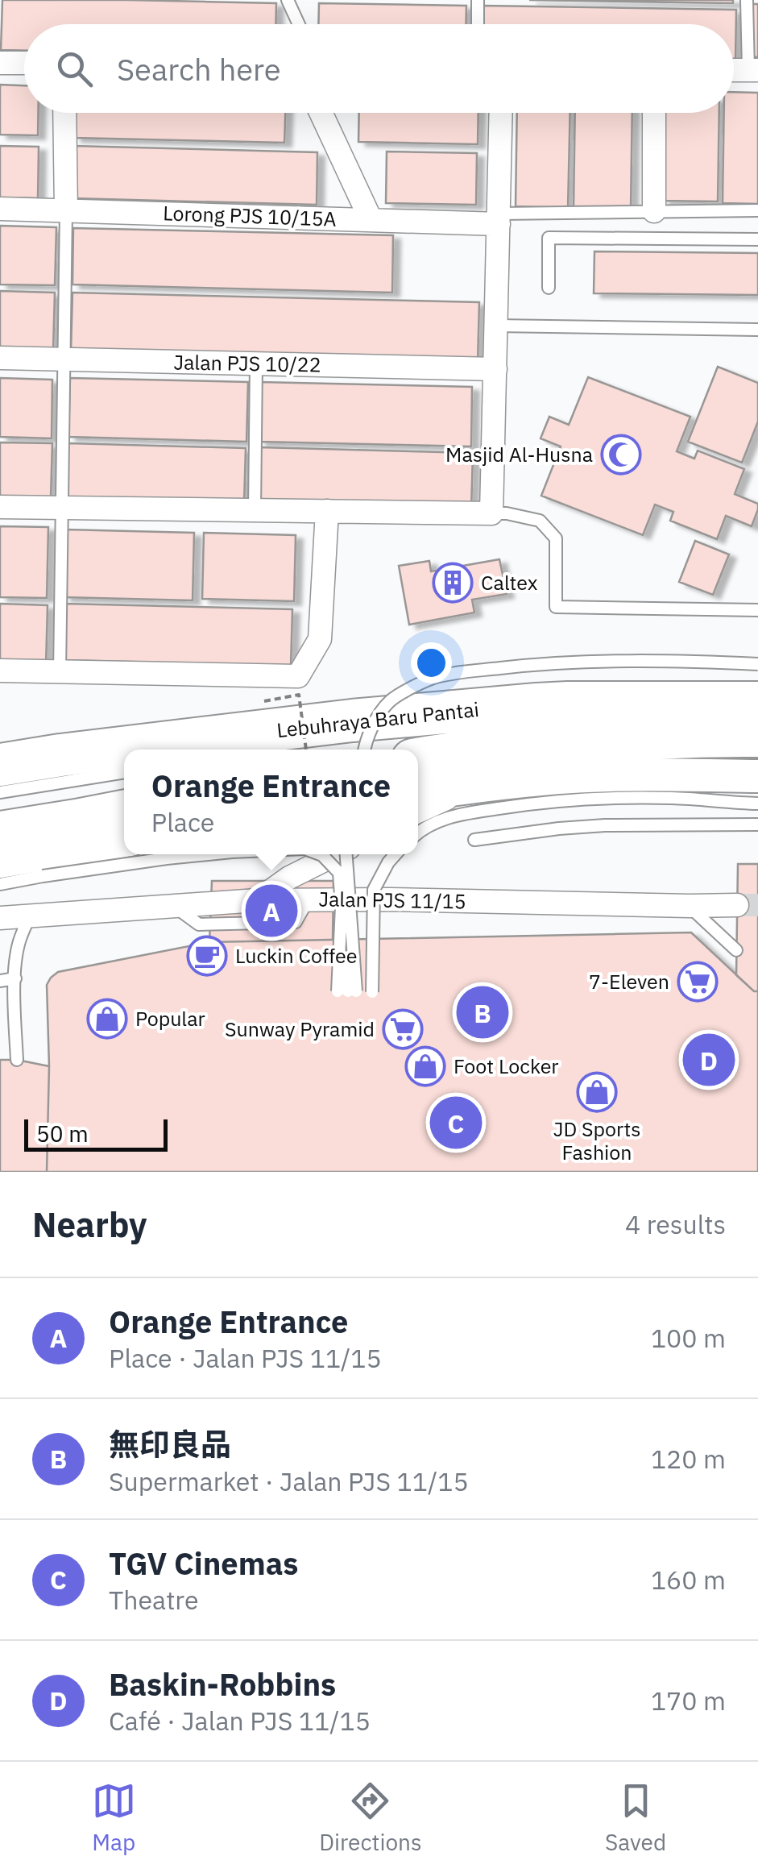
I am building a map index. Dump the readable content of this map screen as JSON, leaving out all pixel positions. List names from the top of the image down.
{
  "streets": {
    "highway": ["Lebuhraya Baru Pantai"],
    "street": ["Lorong PJS 10/15A", "Jalan PJS 10/22", "Jalan PJS 11/15"]
  },
  "places": {
    "mosque": ["Masjid Al-Husna"],
    "building": ["Caltex"],
    "cafe": ["Luckin Coffee"],
    "supermarket": ["7-Eleven", "Sunway Pyramid"],
    "shop": ["Popular", "Foot Locker", "JD Sports Fashion"]
  },
  "scale_bar": "50 m",
  "page": {
    "search": "Search here",
    "popup": ["Orange Entrance", "Place"],
    "pins": [
      "A",
      "B",
      "D",
      "C"
    ],
    "scale": "50 m",
    "heading": ["Nearby", "4 results"],
    "list": [
      {
        "mark": "A",
        "name": "Orange Entrance",
        "note": "Place · Jalan PJS 11/15",
        "value": "100 m"
      },
      {
        "mark": "B",
        "name": "無印良品",
        "note": "Supermarket · Jalan PJS 11/15",
        "value": "120 m"
      },
      {
        "mark": "C",
        "name": "TGV Cinemas",
        "note": "Theatre",
        "value": "160 m"
      },
      {
        "mark": "D",
        "name": "Baskin-Robbins",
        "note": "Café · Jalan PJS 11/15",
        "value": "170 m"
      }
    ],
    "nav": ["Map", "Directions", "Saved"]
  }
}
